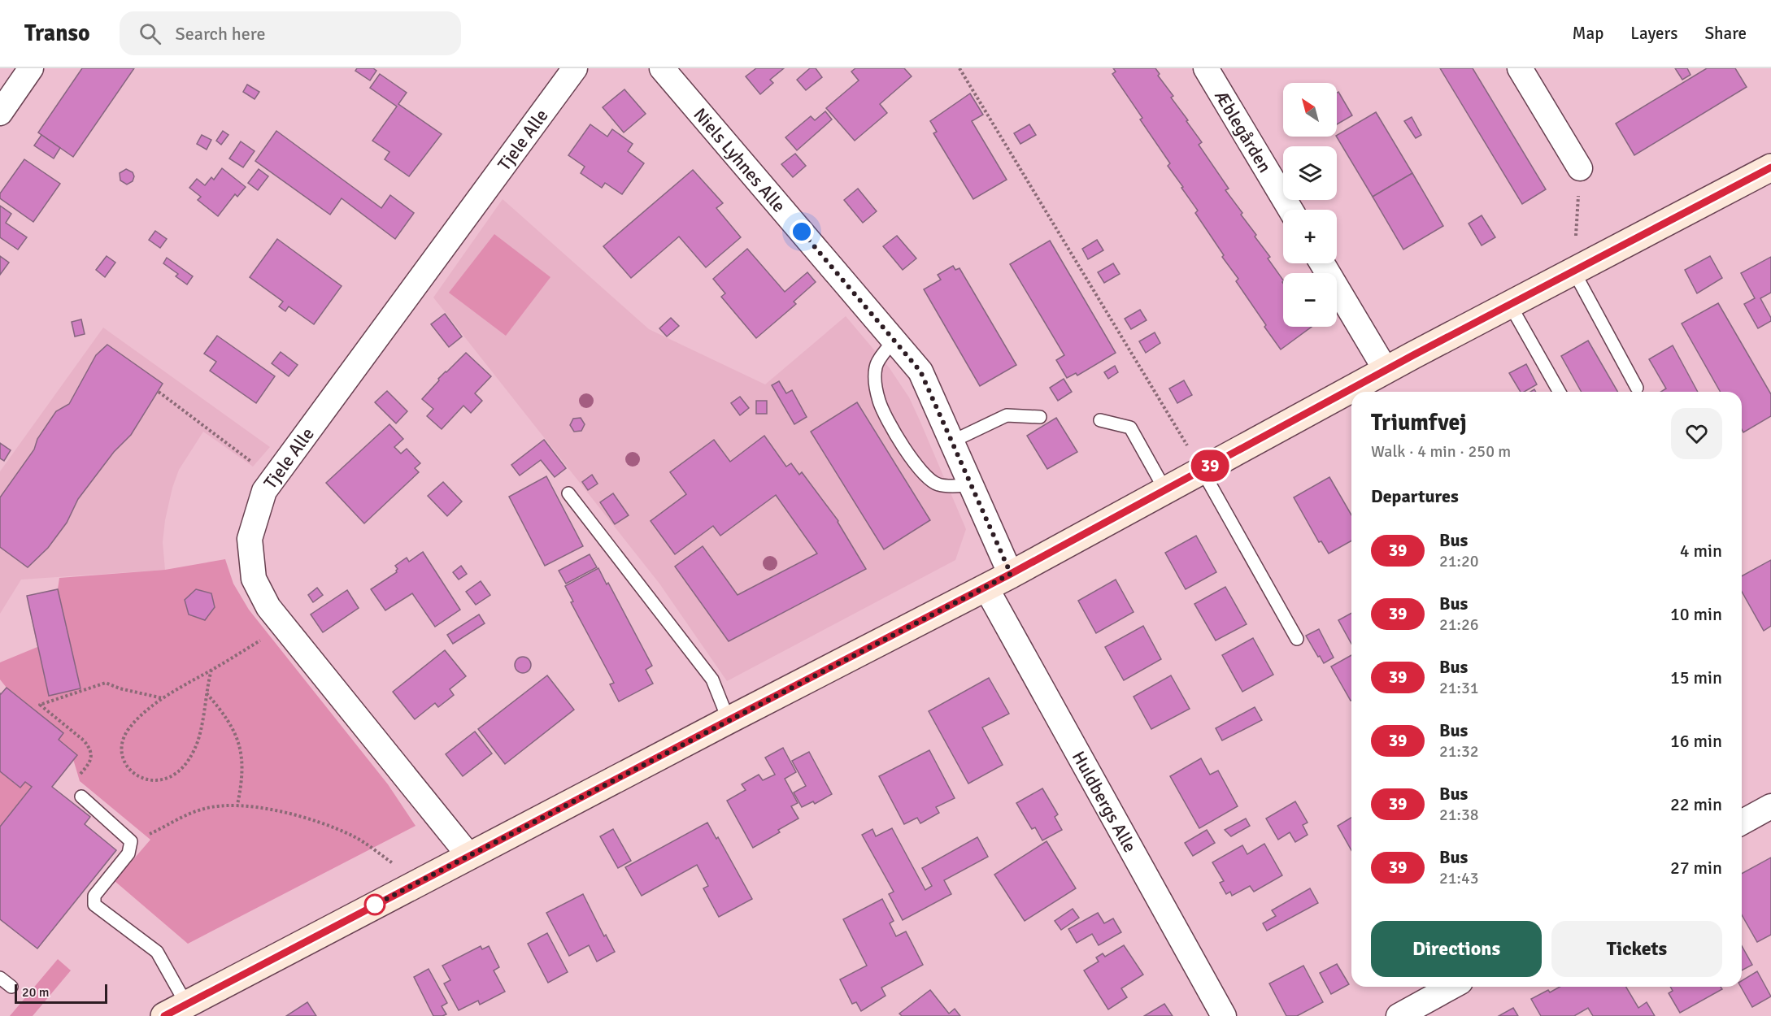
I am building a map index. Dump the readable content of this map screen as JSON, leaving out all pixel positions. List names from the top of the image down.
{
  "streets": {
    "street": [
      "Æblegården",
      "Tjele Alle",
      "Niels Lyhnes Alle",
      "Huldbergs Alle"
    ]
  },
  "lines": ["bus line 39"],
  "scale_bar": "20 m",
  "north": "top left",
  "page": {
    "header": "Transo",
    "search": "Search here",
    "nav": ["Map", "Layers", "Share"],
    "on_map": "39",
    "map_buttons": ["+", "−"],
    "heading": [
      ["Triumfvej", "Walk · 4 min · 250 m"],
      "Departures"
    ],
    "list": [
      {
        "mark": "39",
        "name": "Bus",
        "note": "21:20",
        "value": "4 min"
      },
      {
        "mark": "39",
        "name": "Bus",
        "note": "21:26",
        "value": "10 min"
      },
      {
        "mark": "39",
        "name": "Bus",
        "note": "21:31",
        "value": "15 min"
      },
      {
        "mark": "39",
        "name": "Bus",
        "note": "21:32",
        "value": "16 min"
      },
      {
        "mark": "39",
        "name": "Bus",
        "note": "21:38",
        "value": "22 min"
      },
      {
        "mark": "39",
        "name": "Bus",
        "note": "21:43",
        "value": "27 min"
      }
    ],
    "buttons": ["Directions", "Tickets"],
    "scale": "20 m"
  }
}
